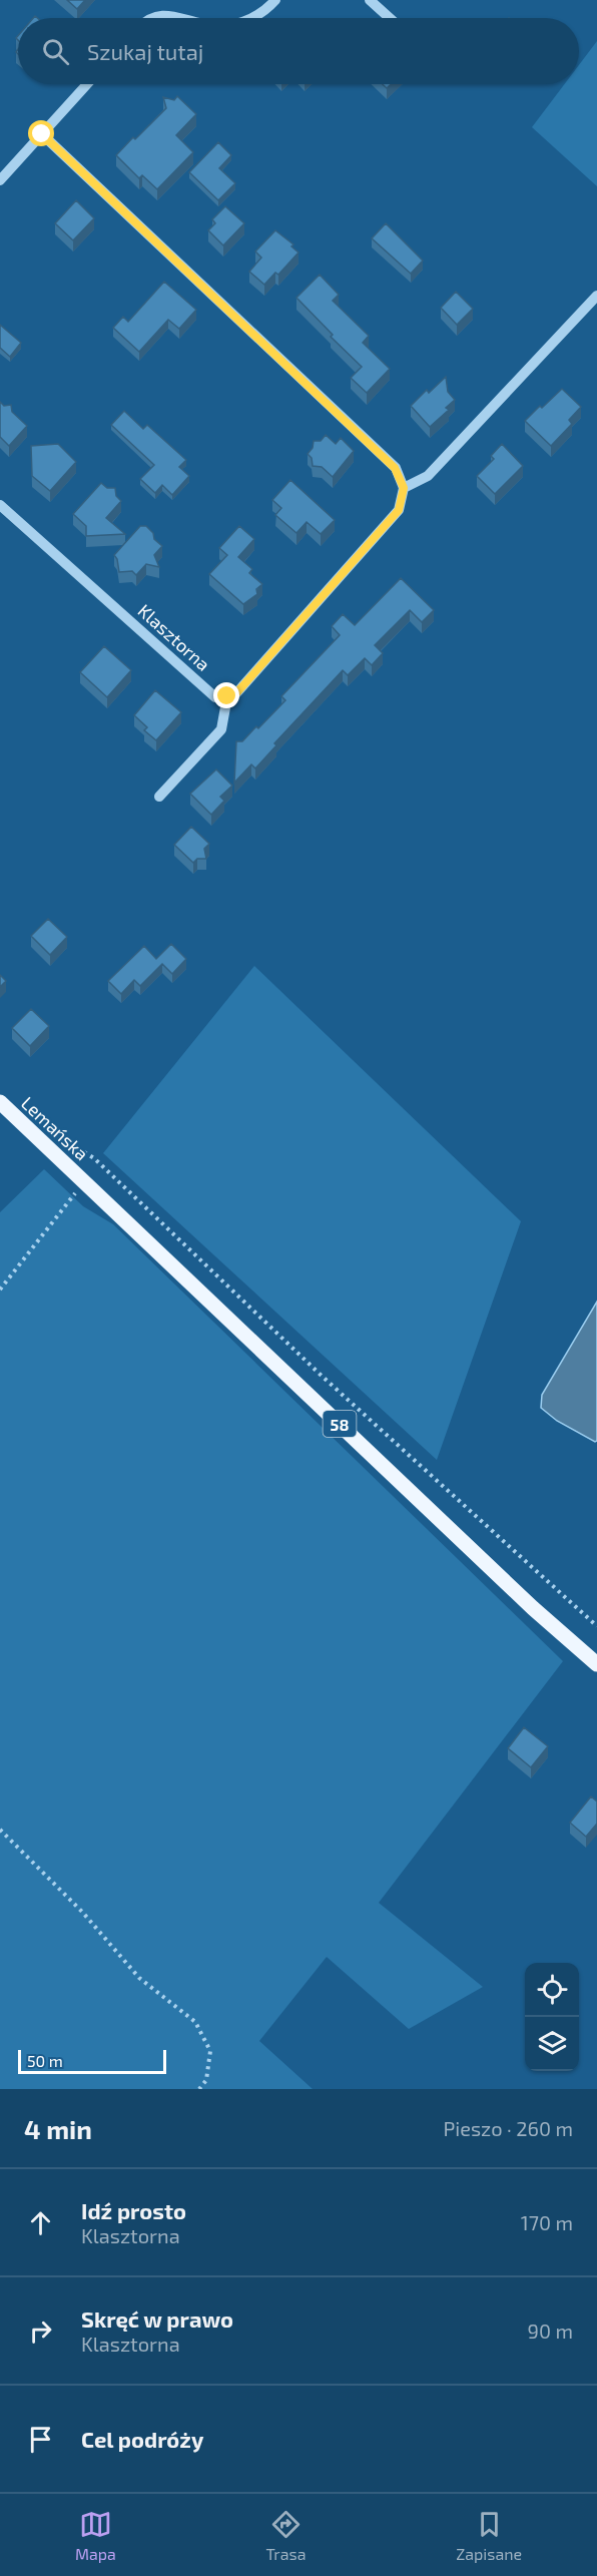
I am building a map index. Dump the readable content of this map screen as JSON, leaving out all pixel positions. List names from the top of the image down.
{
  "streets": {
    "main road": ["Lemańska", "58"],
    "street": ["Klasztorna"]
  },
  "crossings": [
    ["Lemańska", "58"]
  ],
  "scale_bar": "50 m",
  "page": {
    "search": "Szukaj tutaj",
    "scale": "50 m",
    "heading": ["4 min", "Pieszo · 260 m"],
    "list": [
      ["Idź prosto", "Klasztorna", "170 m"],
      ["Skręć w prawo", "Klasztorna", "90 m"],
      "Cel podróży"
    ],
    "nav": ["Mapa", "Trasa", "Zapisane"]
  }
}
